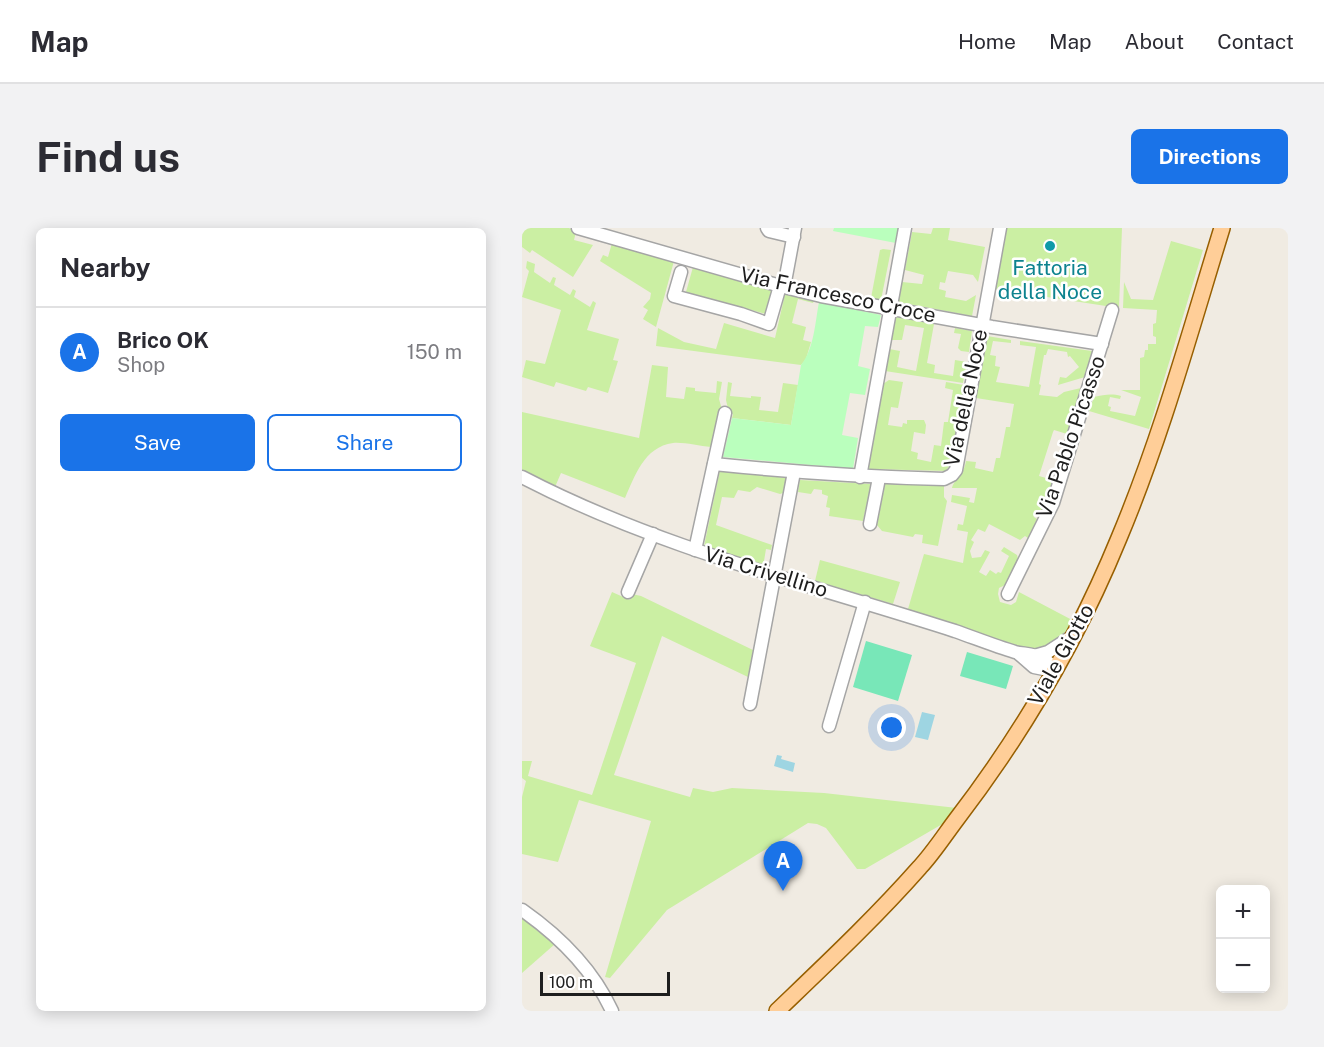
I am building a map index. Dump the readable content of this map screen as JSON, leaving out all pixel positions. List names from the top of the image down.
{
  "streets": {
    "main road": ["Viale Giotto"],
    "street": [
      "Via Francesco Croce",
      "Via della Noce",
      "Via Pablo Picasso",
      "Via Crivellino"
    ]
  },
  "crossings": [
    ["Via Francesco Croce", "Via della Noce"],
    ["Via Francesco Croce", "Via Pablo Picasso"],
    ["Via Crivellino", "Viale Giotto"]
  ],
  "places": ["Fattoria della Noce"],
  "scale_bar": "100 m",
  "page": {
    "header": "Map",
    "nav": [
      "Home",
      "Map",
      "About",
      "Contact"
    ],
    "buttons": [
      "Directions",
      ["Save", "Share"]
    ],
    "title": "Find us",
    "heading": "Nearby",
    "list": [
      {
        "mark": "A",
        "name": "Brico OK",
        "note": "Shop",
        "value": "150 m"
      }
    ],
    "pins": "A",
    "map_buttons": ["+", "−"],
    "scale": "100 m"
  }
}
